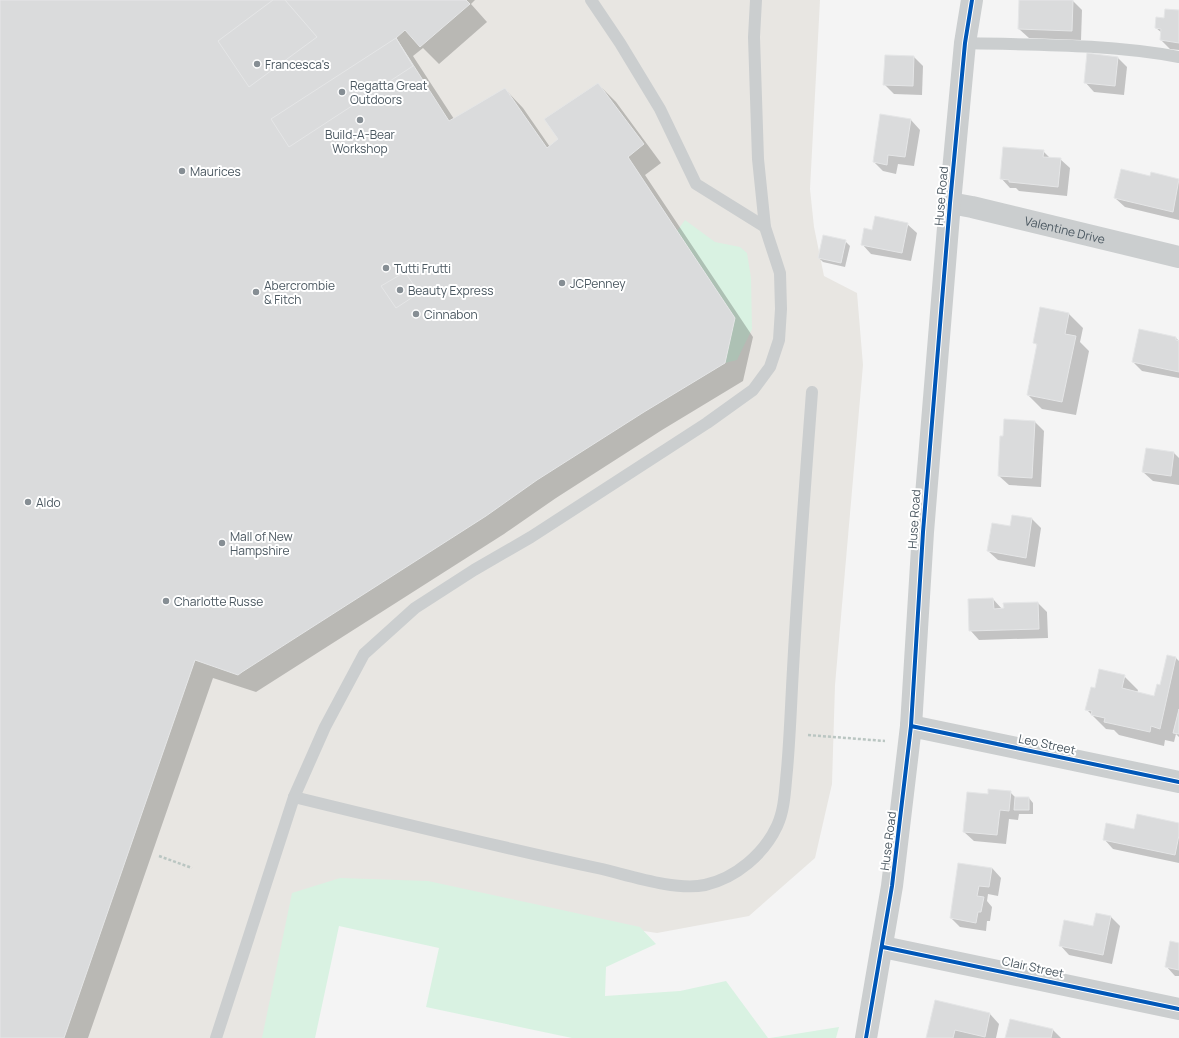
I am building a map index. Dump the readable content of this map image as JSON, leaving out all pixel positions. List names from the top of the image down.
{
  "streets": {
    "street": [
      "Huse Road",
      "Valentine Drive",
      "Leo Street",
      "Clair Street"
    ]
  },
  "crossings": [
    ["Huse Road", "Valentine Drive"],
    ["Huse Road", "Leo Street"],
    ["Huse Road", "Clair Street"]
  ],
  "places": [
    "Francesca's",
    "Regatta Great Outdoors",
    "Build-A-Bear Workshop",
    "Maurices",
    "Tutti Frutti",
    "JCPenney",
    "Beauty Express",
    "Abercrombie & Fitch",
    "Cinnabon",
    "Aldo",
    "Mall of New Hampshire",
    "Charlotte Russe"
  ]
}
